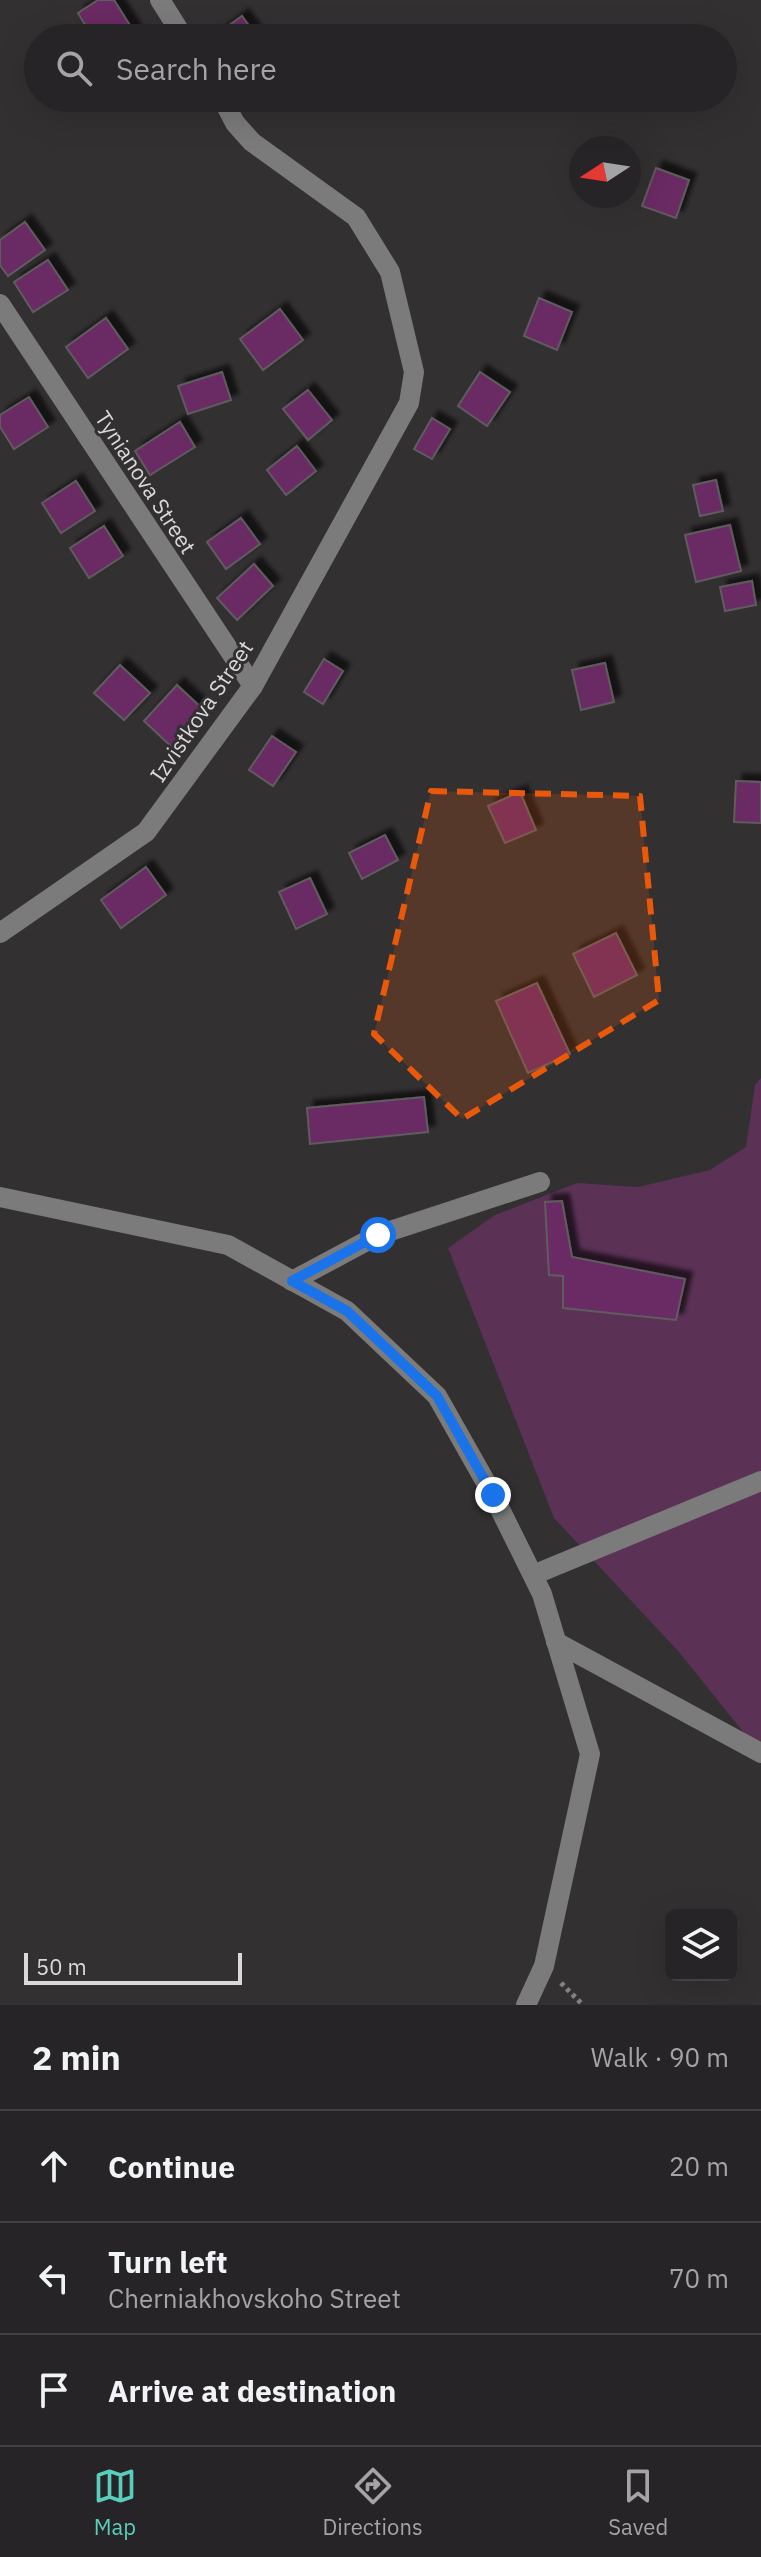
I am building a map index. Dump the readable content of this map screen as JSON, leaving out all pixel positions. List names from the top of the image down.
{
  "streets": {
    "street": ["Tynianova Street", "Izvistkova Street"]
  },
  "crossings": [
    ["Tynianova Street", "Izvistkova Street"]
  ],
  "scale_bar": "50 m",
  "north": "left",
  "page": {
    "search": "Search here",
    "scale": "50 m",
    "heading": ["2 min", "Walk · 90 m"],
    "list": [
      ["Continue", "20 m"],
      ["Turn left", "Cherniakhovskoho Street", "70 m"],
      "Arrive at destination"
    ],
    "nav": ["Map", "Directions", "Saved"]
  }
}
